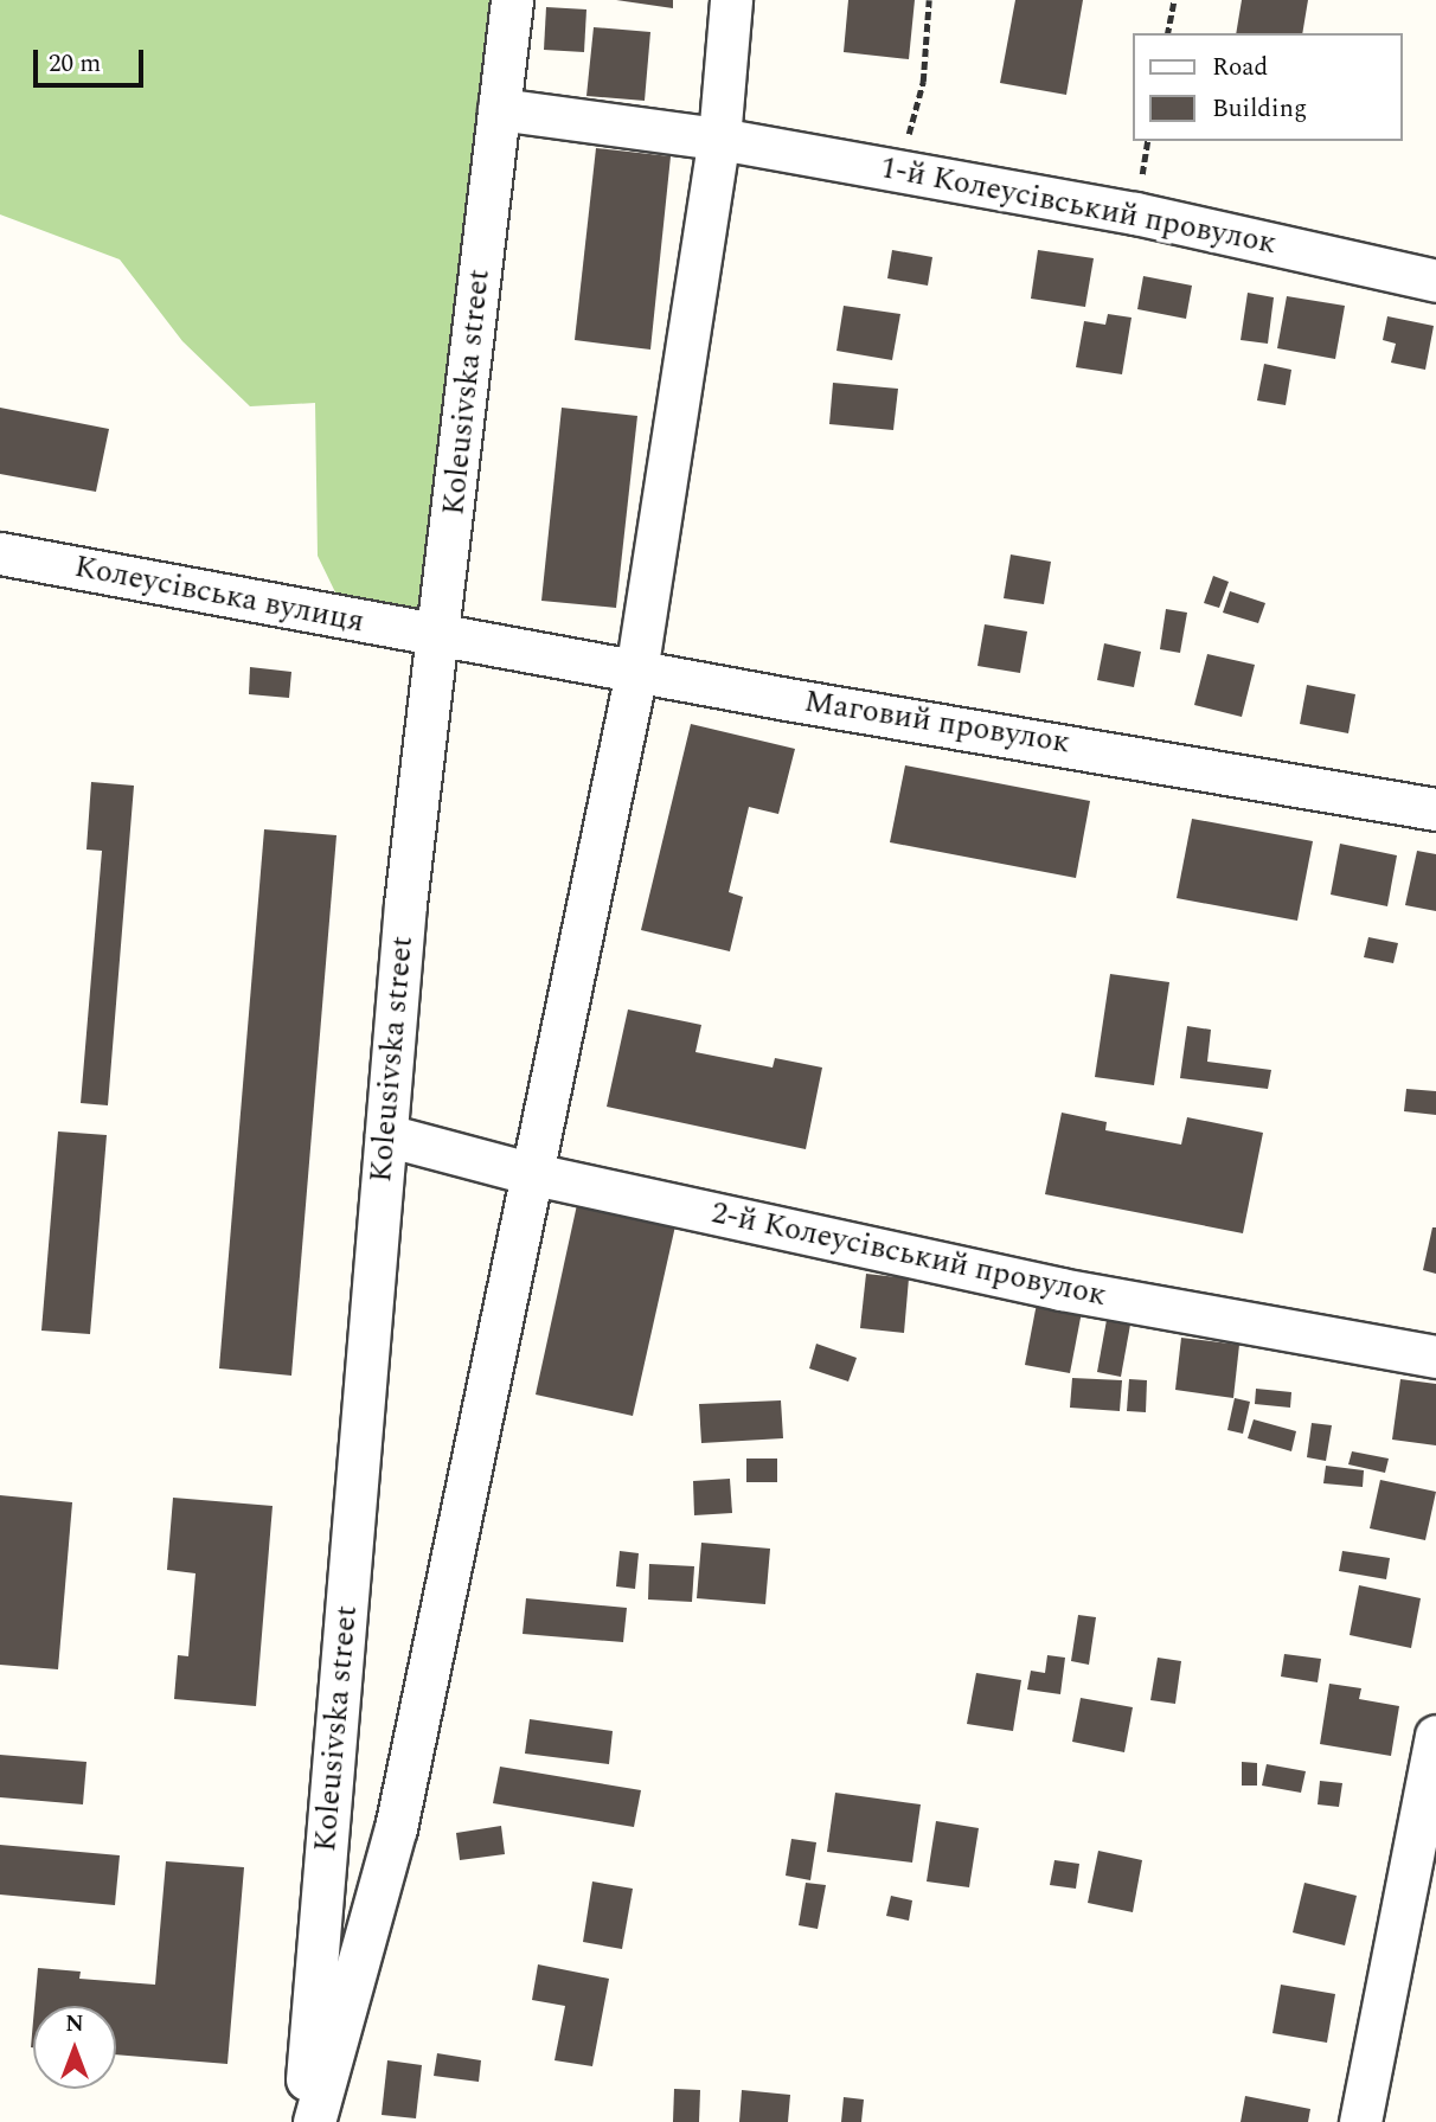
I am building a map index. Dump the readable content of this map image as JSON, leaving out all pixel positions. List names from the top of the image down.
{
  "streets": {
    "street": [
      "1-й Колеусівський провулок",
      "Koleusivska street",
      "Колеусівська вулиця",
      "Маговий провулок",
      "2-й Колеусівський провулок"
    ]
  },
  "crossings": [
    ["1-й Колеусівський провулок", "Koleusivska street"],
    ["Koleusivska street", "Колеусівська вулиця"],
    ["Koleusivska street", "Маговий провулок"],
    ["Koleusivska street", "2-й Колеусівський провулок"],
    ["Колеусівська вулиця", "Маговий провулок"]
  ],
  "legend": ["Road", "Building"],
  "scale_bar": "20 m",
  "north": "top"
}
